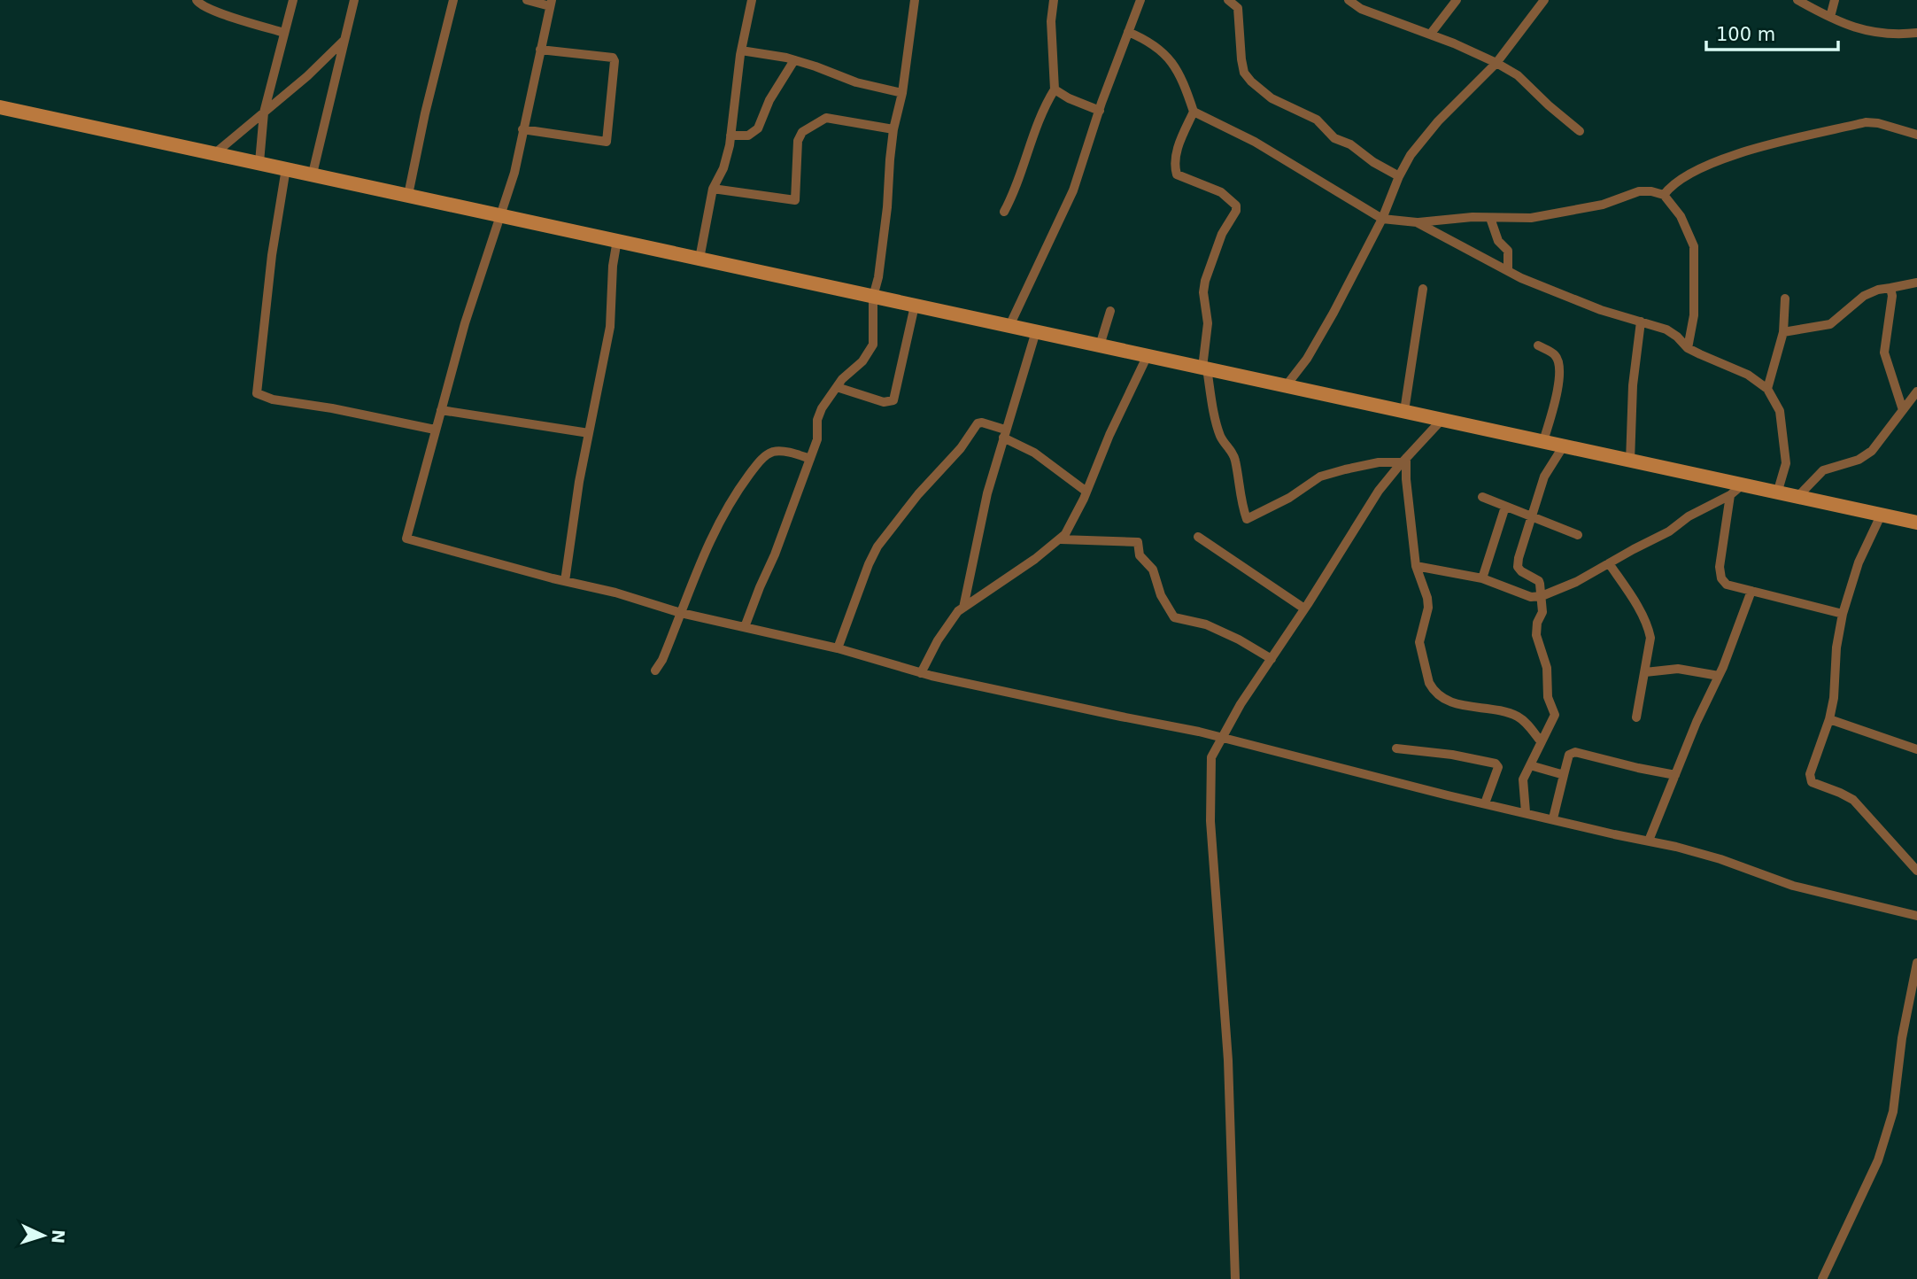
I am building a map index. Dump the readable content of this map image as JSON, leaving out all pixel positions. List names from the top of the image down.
{
  "scale_bar": "100 m",
  "north": "right"
}
